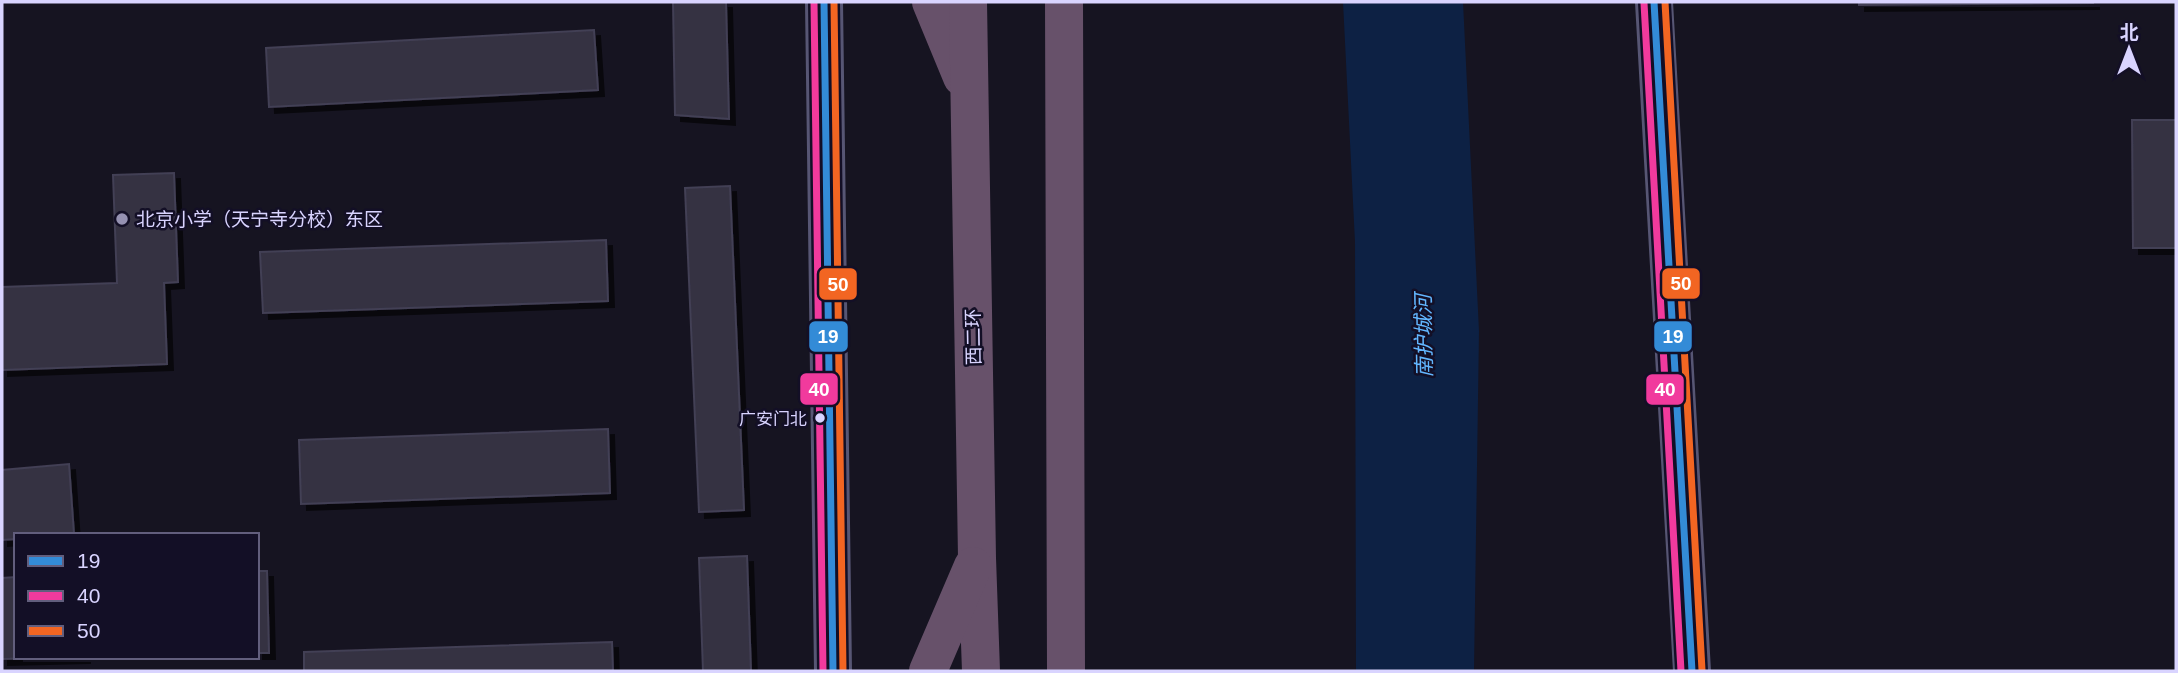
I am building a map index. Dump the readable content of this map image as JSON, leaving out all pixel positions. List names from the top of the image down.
{
  "streets": {
    "highway": ["西二环"]
  },
  "water": ["南护城河"],
  "places": ["北京小学（天宁寺分校）东区", "广安门北"],
  "lines": ["transit line 19", "transit line 40", "transit line 50"],
  "legend": ["19", "40", "50"],
  "north": "top"
}
